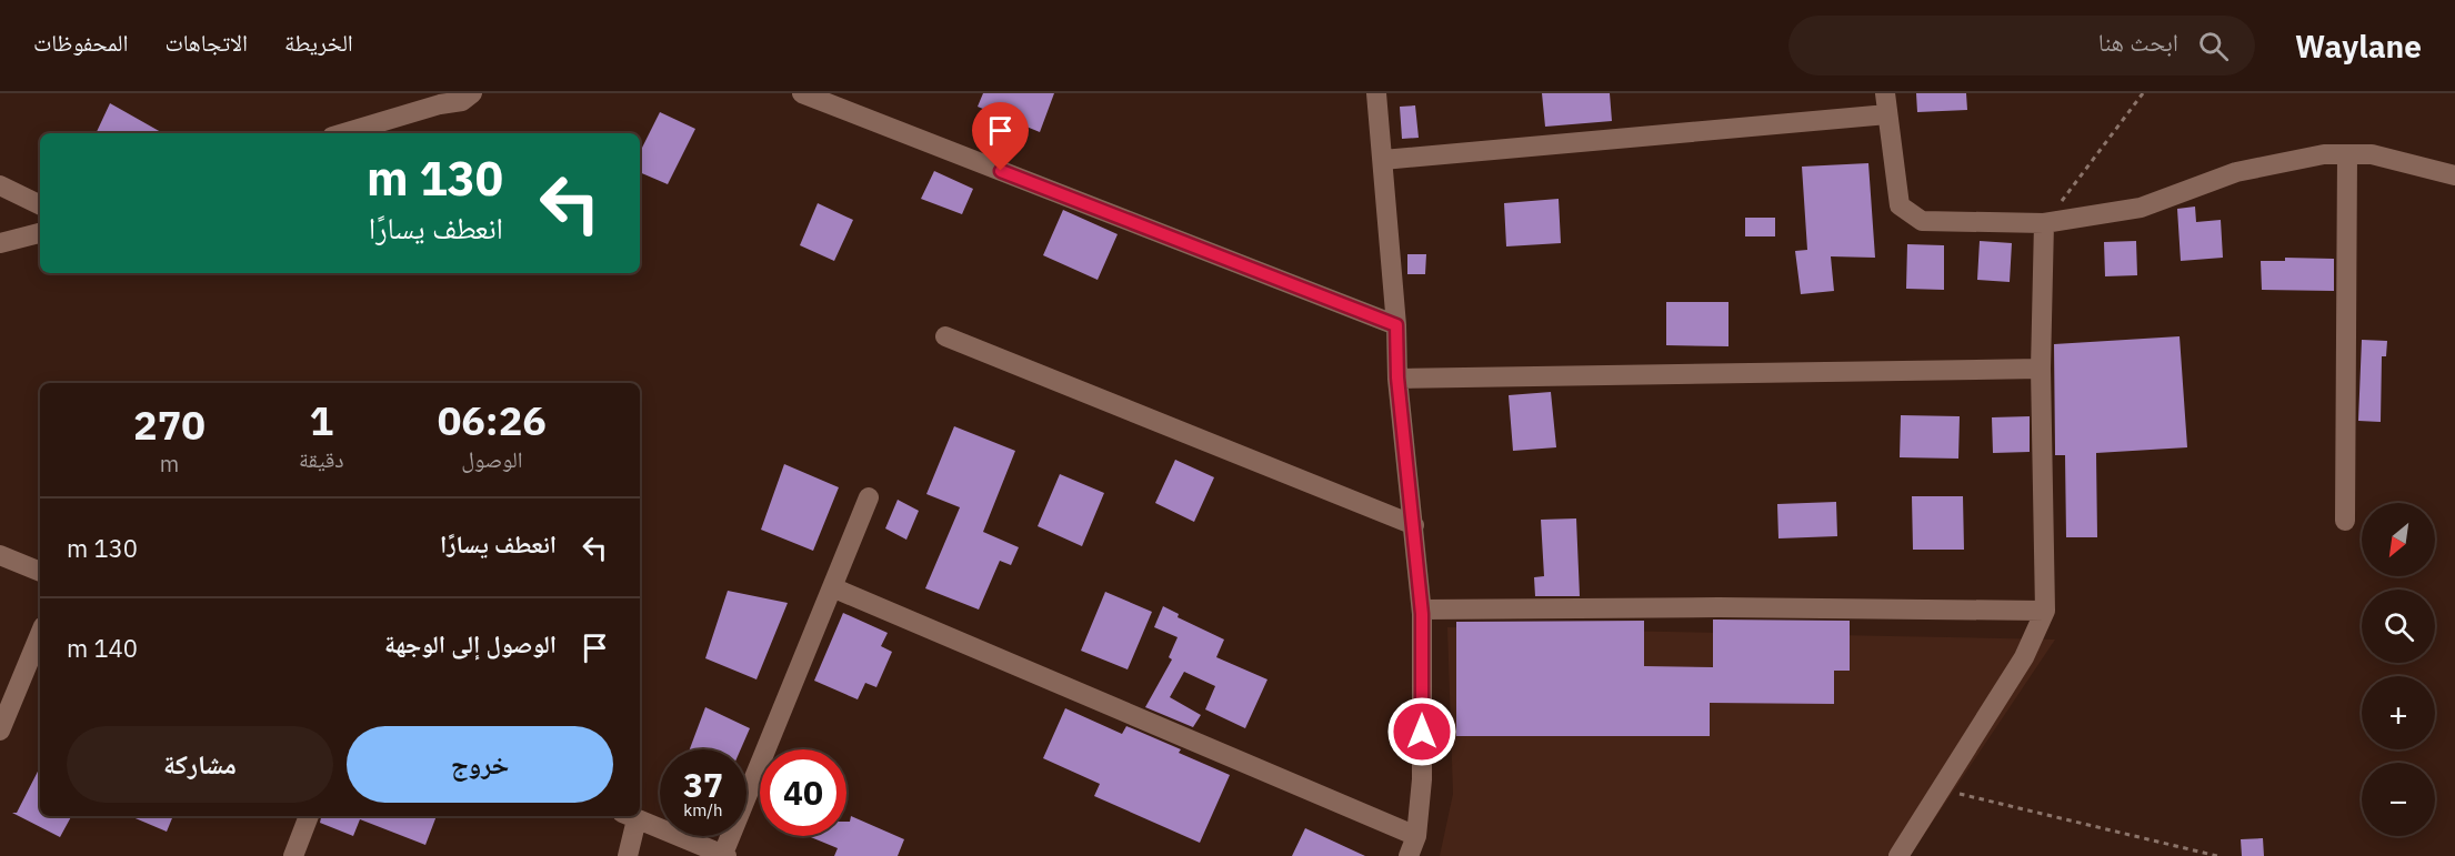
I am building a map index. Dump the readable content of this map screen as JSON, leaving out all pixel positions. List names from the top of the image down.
{
  "north": "bottom left",
  "page": {
    "header": "Waylane",
    "search": "ابحث هنا",
    "nav": ["الخريطة", "الاتجاهات", "المحفوظات"],
    "turn": ["130 m", "انعطف يسارًا"],
    "eta": [
      "06:26",
      "الوصول",
      "1",
      "دقيقة",
      "270",
      "m"
    ],
    "list": [
      {
        "name": "انعطف يسارًا",
        "value": "130 m"
      },
      {
        "name": "الوصول إلى الوجهة",
        "value": "140 m"
      }
    ],
    "map_buttons": ["+", "−"],
    "buttons": ["خروج", "مشاركة"],
    "speed": "37 km/h",
    "limit": "40"
  }
}
